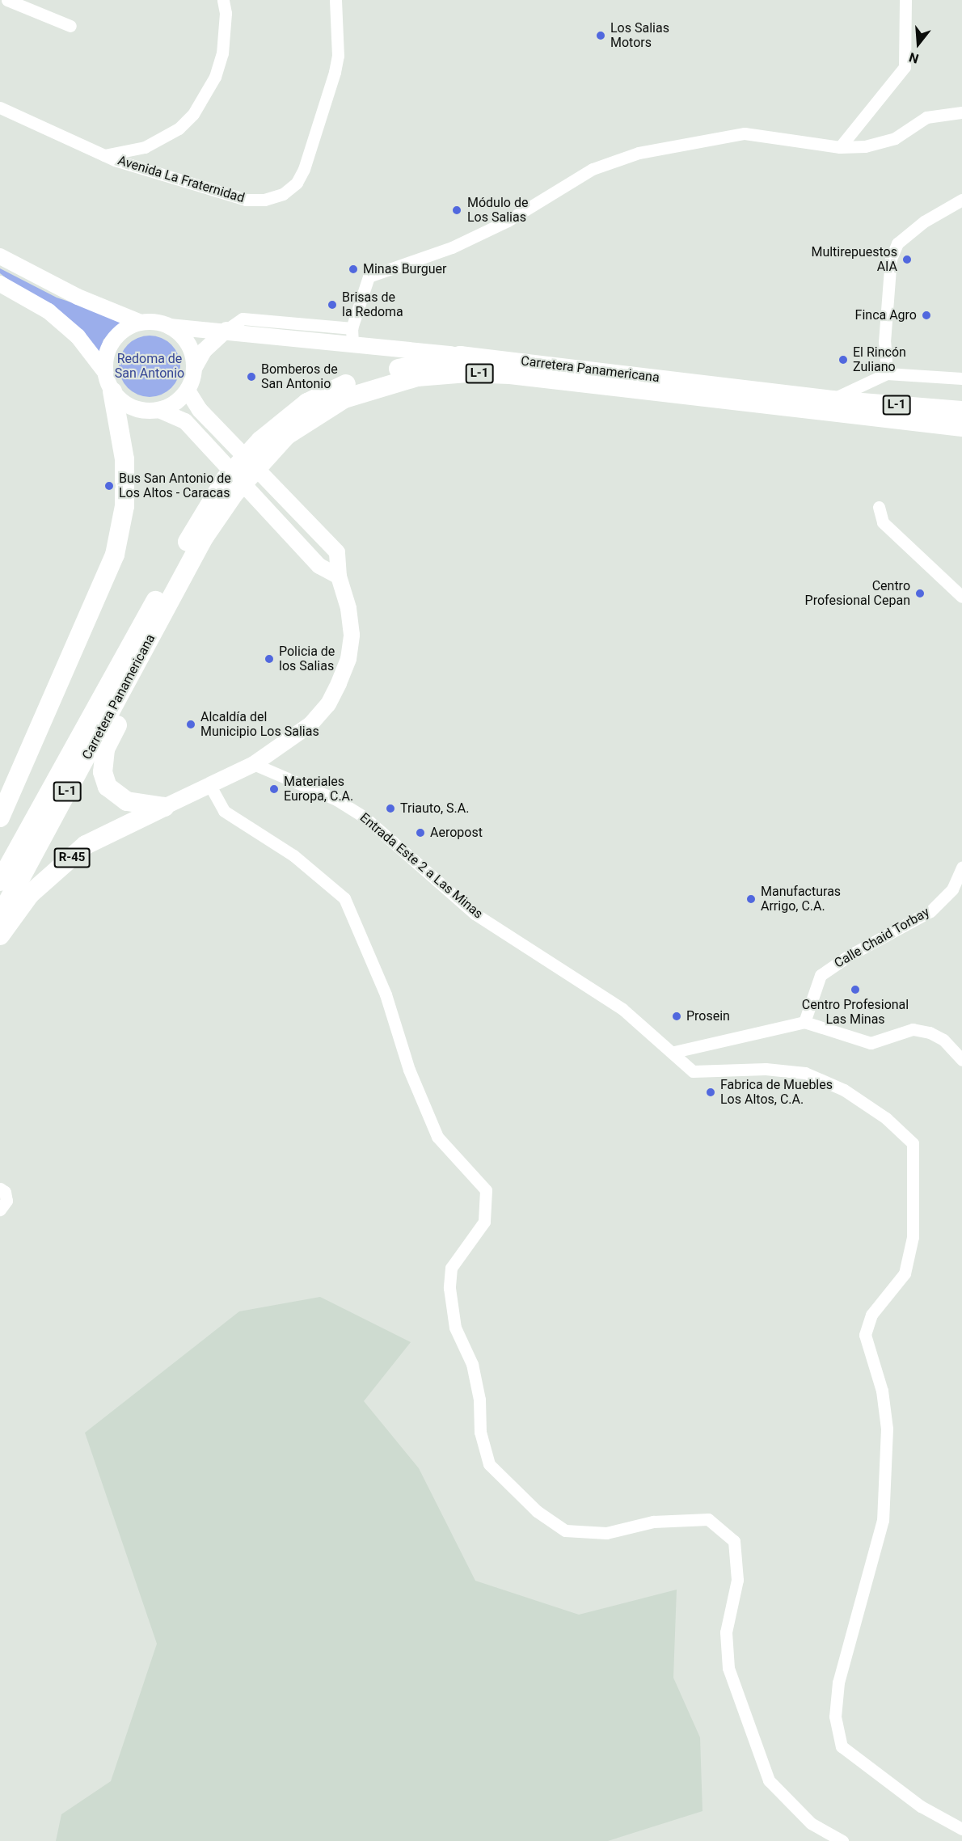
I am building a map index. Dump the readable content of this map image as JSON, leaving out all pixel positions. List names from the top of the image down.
{
  "streets": {
    "main road": ["Carretera Panamericana", "L-1", "R-45"],
    "street": ["Avenida La Fraternidad", "Entrada Este 2 a Las Minas", "Calle Chaid Torbay"]
  },
  "crossings": [
    ["Carretera Panamericana", "L-1"],
    ["L-1", "R-45"],
    ["R-45", "Entrada Este 2 a Las Minas"]
  ],
  "parks": ["Redoma de San Antonio"],
  "places": [
    "Los Salias Motors",
    "Módulo de Los Salias",
    "Multirepuestos AIA",
    "Minas Burguer",
    "Brisas de la Redoma",
    "Finca Agro",
    "El Rincón Zuliano",
    "Bomberos de San Antonio",
    "Bus San Antonio de Los Altos - Caracas",
    "Centro Profesional Cepan",
    "Policia de los Salias",
    "Alcaldía del Municipio Los Salias",
    "Materiales Europa, C.A.",
    "Triauto, S.A.",
    "Aeropost",
    "Manufacturas Arrigo, C.A.",
    "Centro Profesional Las Minas",
    "Prosein",
    "Fabrica de Muebles Los Altos, C.A."
  ],
  "north": "bottom"
}
